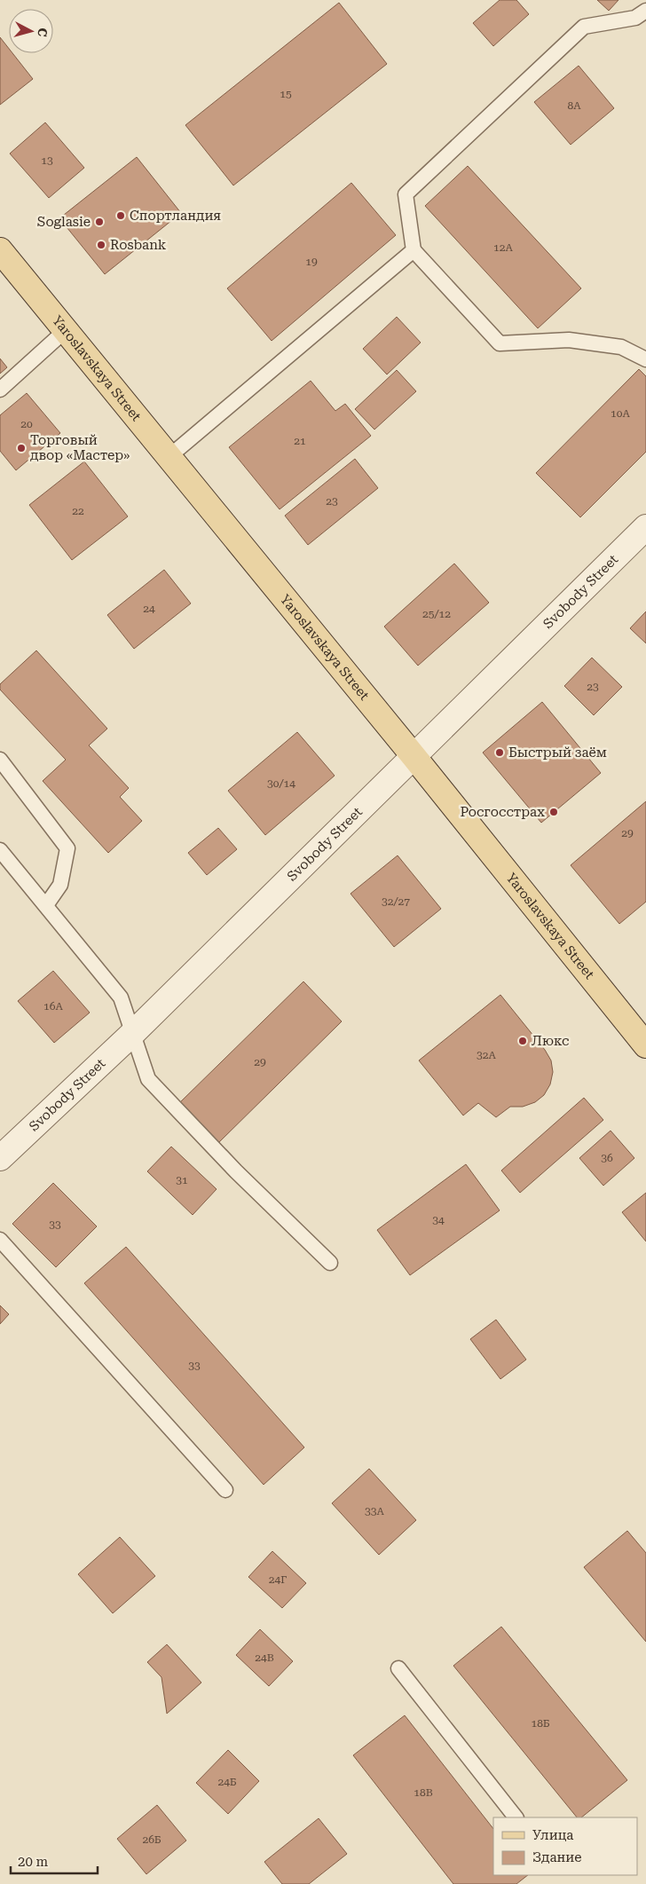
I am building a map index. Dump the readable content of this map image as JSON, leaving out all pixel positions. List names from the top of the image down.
{
  "streets": {
    "main road": ["Yaroslavskaya Street"],
    "street": ["Svobody Street"]
  },
  "crossings": [
    ["Yaroslavskaya Street", "Svobody Street"]
  ],
  "places": [
    "Спортландия",
    "Soglasie",
    "Rosbank",
    "Торговый двор «Мастер»",
    "Быстрый заём",
    "Росгосстрах",
    "Люкс"
  ],
  "house_numbers": [
    "15",
    "8А",
    "13",
    "12А",
    "19",
    "10А",
    "20",
    "21",
    "23",
    "22",
    "24",
    "25/12",
    "23",
    "30/14",
    "29",
    "32/27",
    "16А",
    "32А",
    "29",
    "36",
    "31",
    "34",
    "33",
    "33",
    "33А",
    "24Г",
    "24В",
    "18Б",
    "24Б",
    "18В",
    "26Б"
  ],
  "legend": ["Улица", "Здание"],
  "scale_bar": "20 m",
  "north": "right"
}
